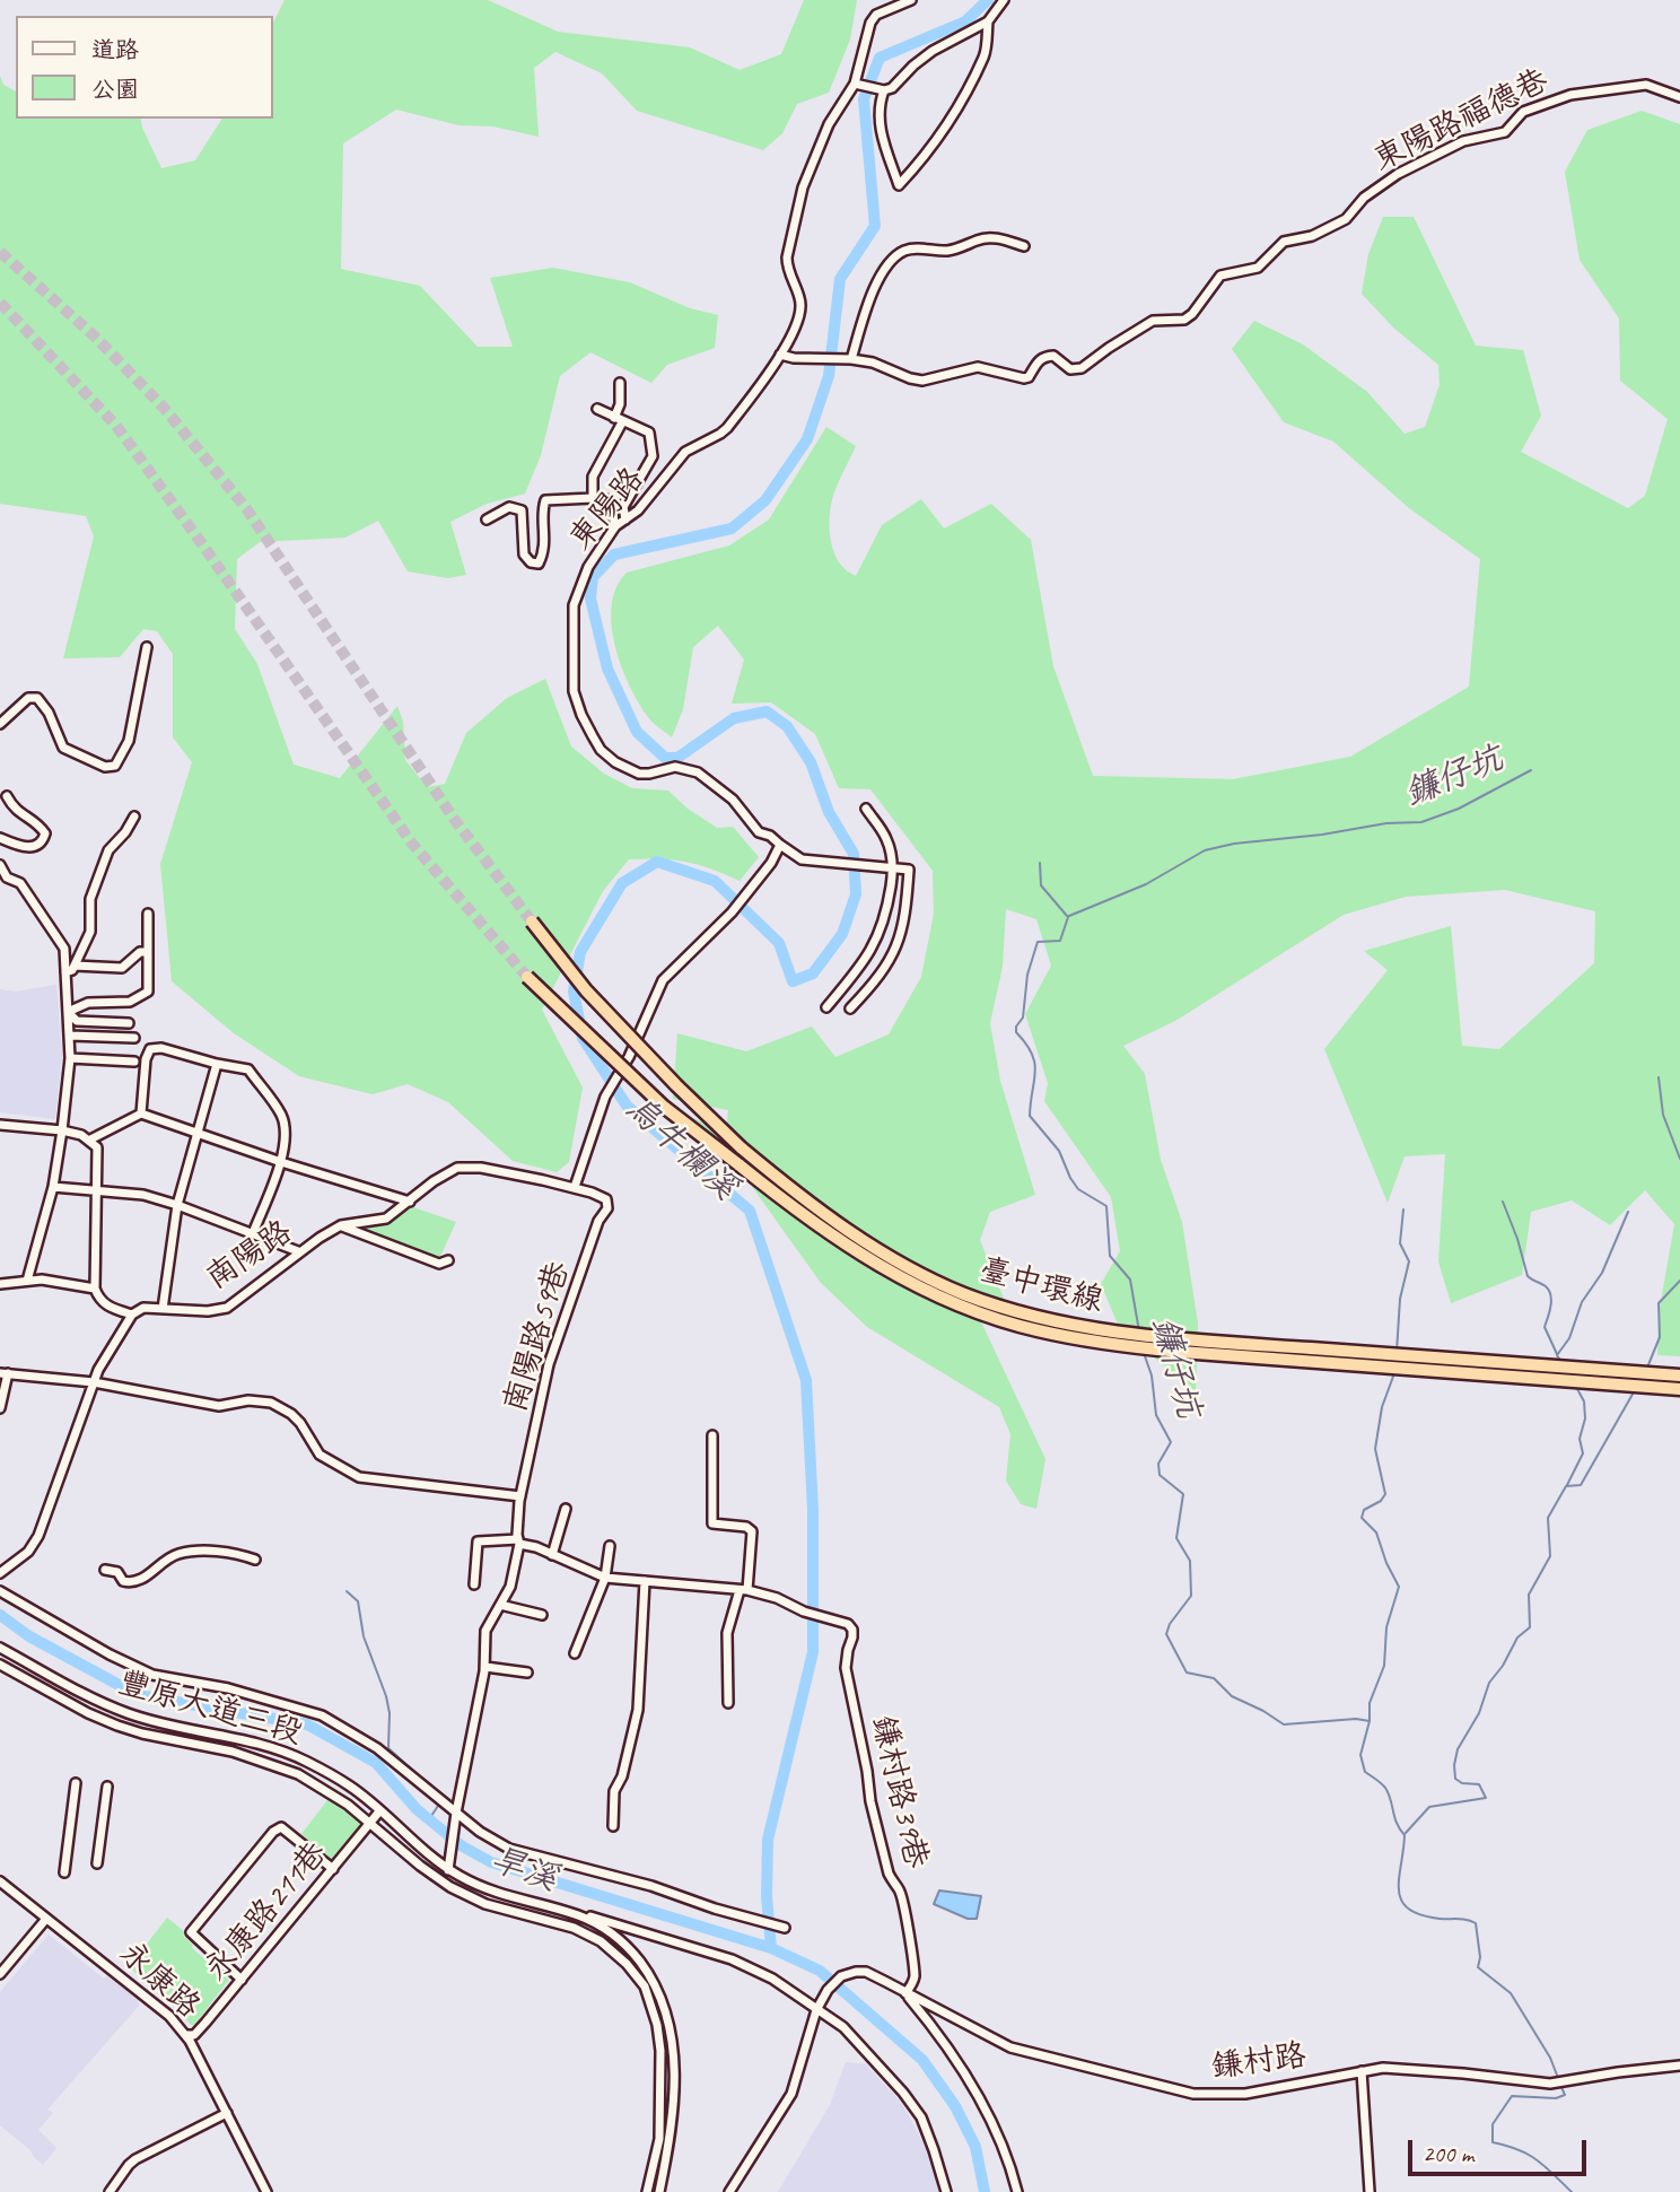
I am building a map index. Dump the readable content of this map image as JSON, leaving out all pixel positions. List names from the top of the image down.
{
  "streets": {
    "highway": ["臺中環線"],
    "street": [
      "東陽路福德巷",
      "東陽路",
      "南陽路",
      "南陽路59巷",
      "豐原大道三段",
      "鎌村路39巷",
      "永康路211巷",
      "永康路",
      "鎌村路"
    ]
  },
  "crossings": [
    ["東陽路福德巷", "東陽路"],
    ["南陽路", "南陽路59巷"],
    ["南陽路59巷", "豐原大道三段"],
    ["豐原大道三段", "永康路211巷"],
    ["鎌村路39巷", "鎌村路"],
    ["永康路211巷", "永康路"]
  ],
  "water": ["鐮仔坑", "烏牛欄溪", "旱溪"],
  "legend": ["道路", "公園"],
  "scale_bar": "200 m"
}
